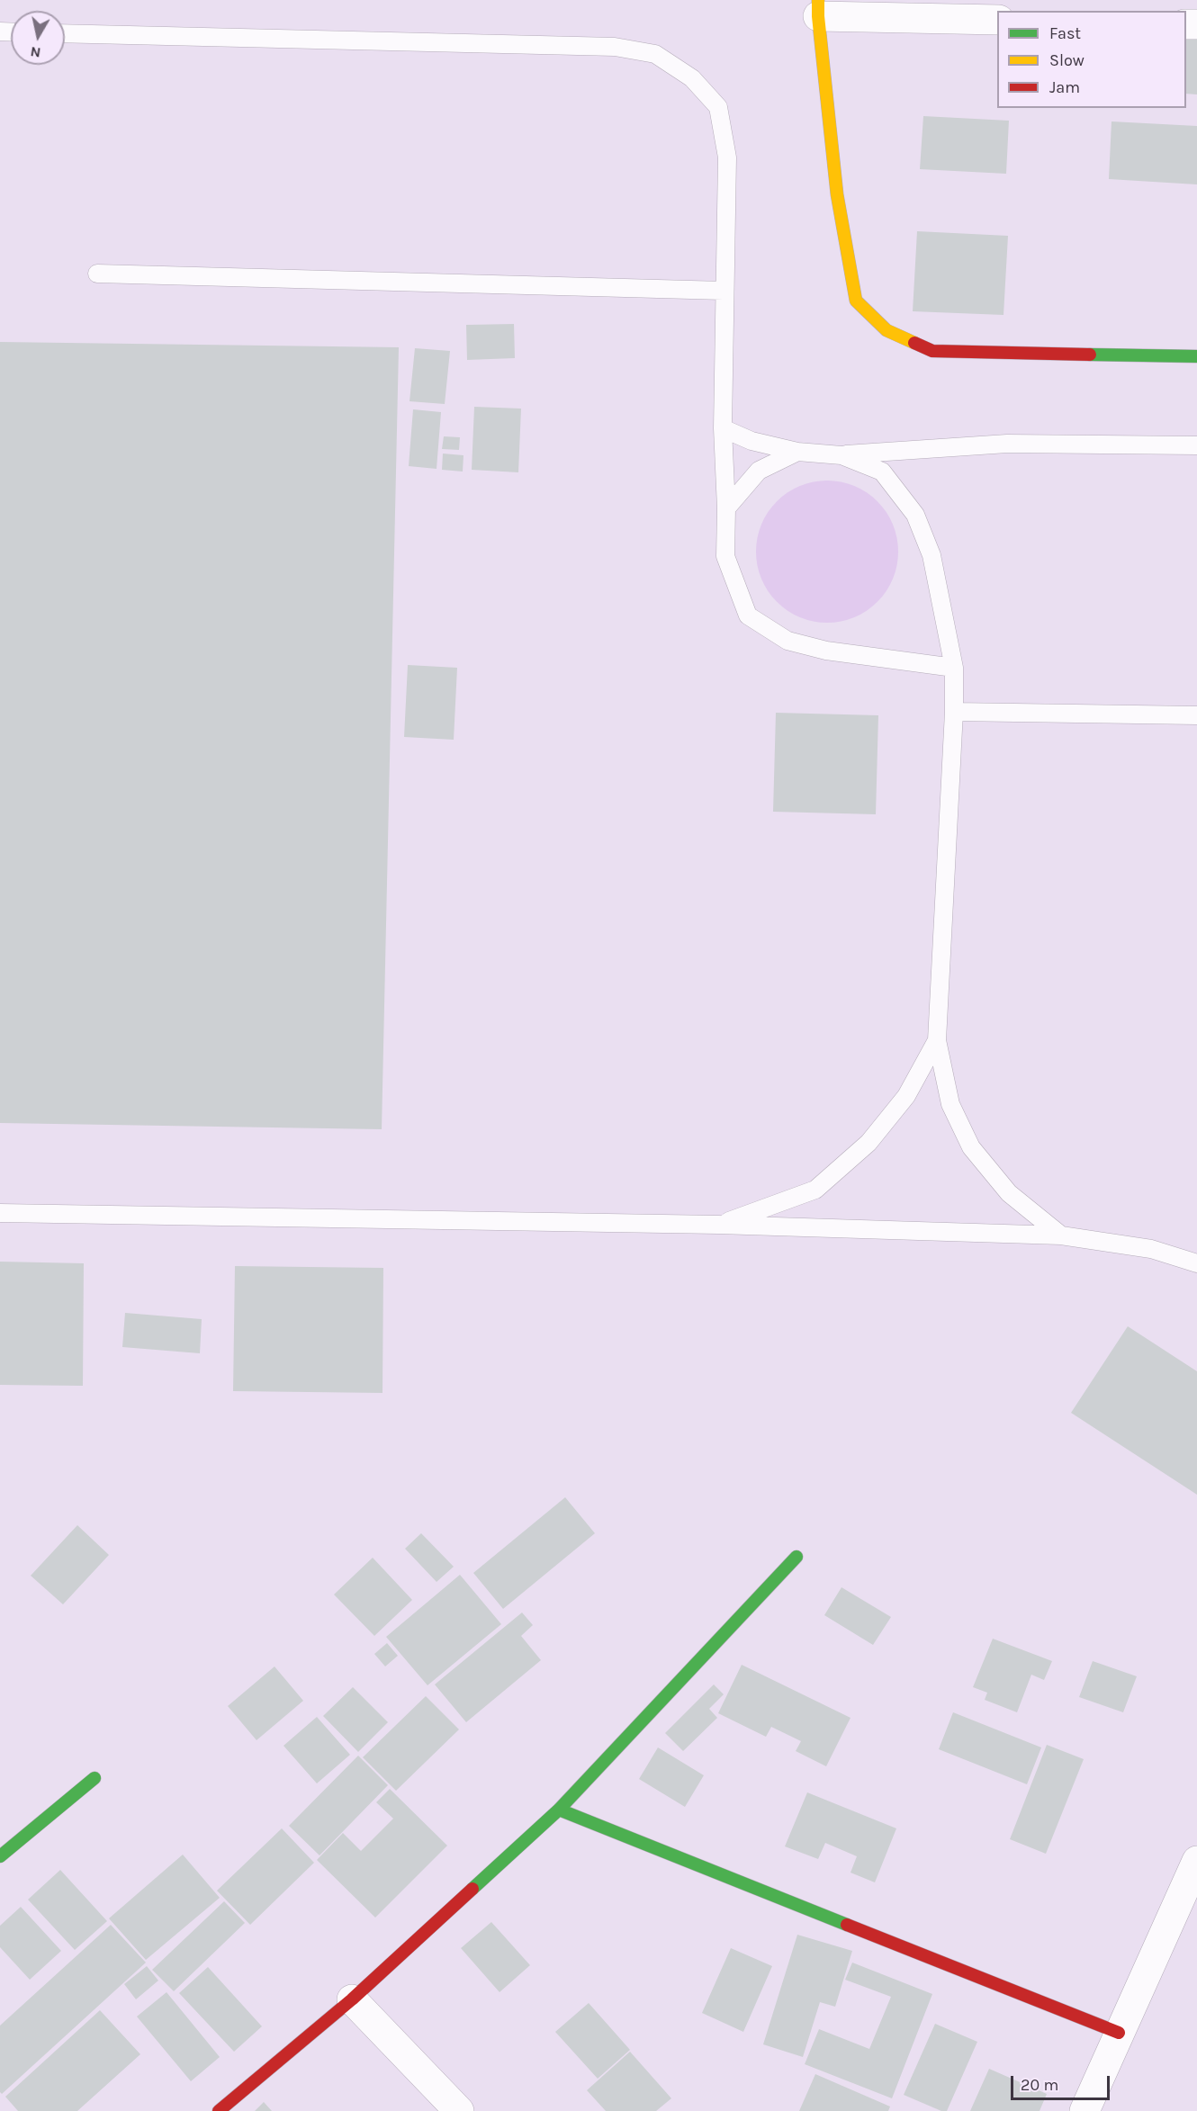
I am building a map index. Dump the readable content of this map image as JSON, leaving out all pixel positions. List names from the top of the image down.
{
  "legend": ["Fast", "Slow", "Jam"],
  "scale_bar": "20 m",
  "north": "bottom"
}
